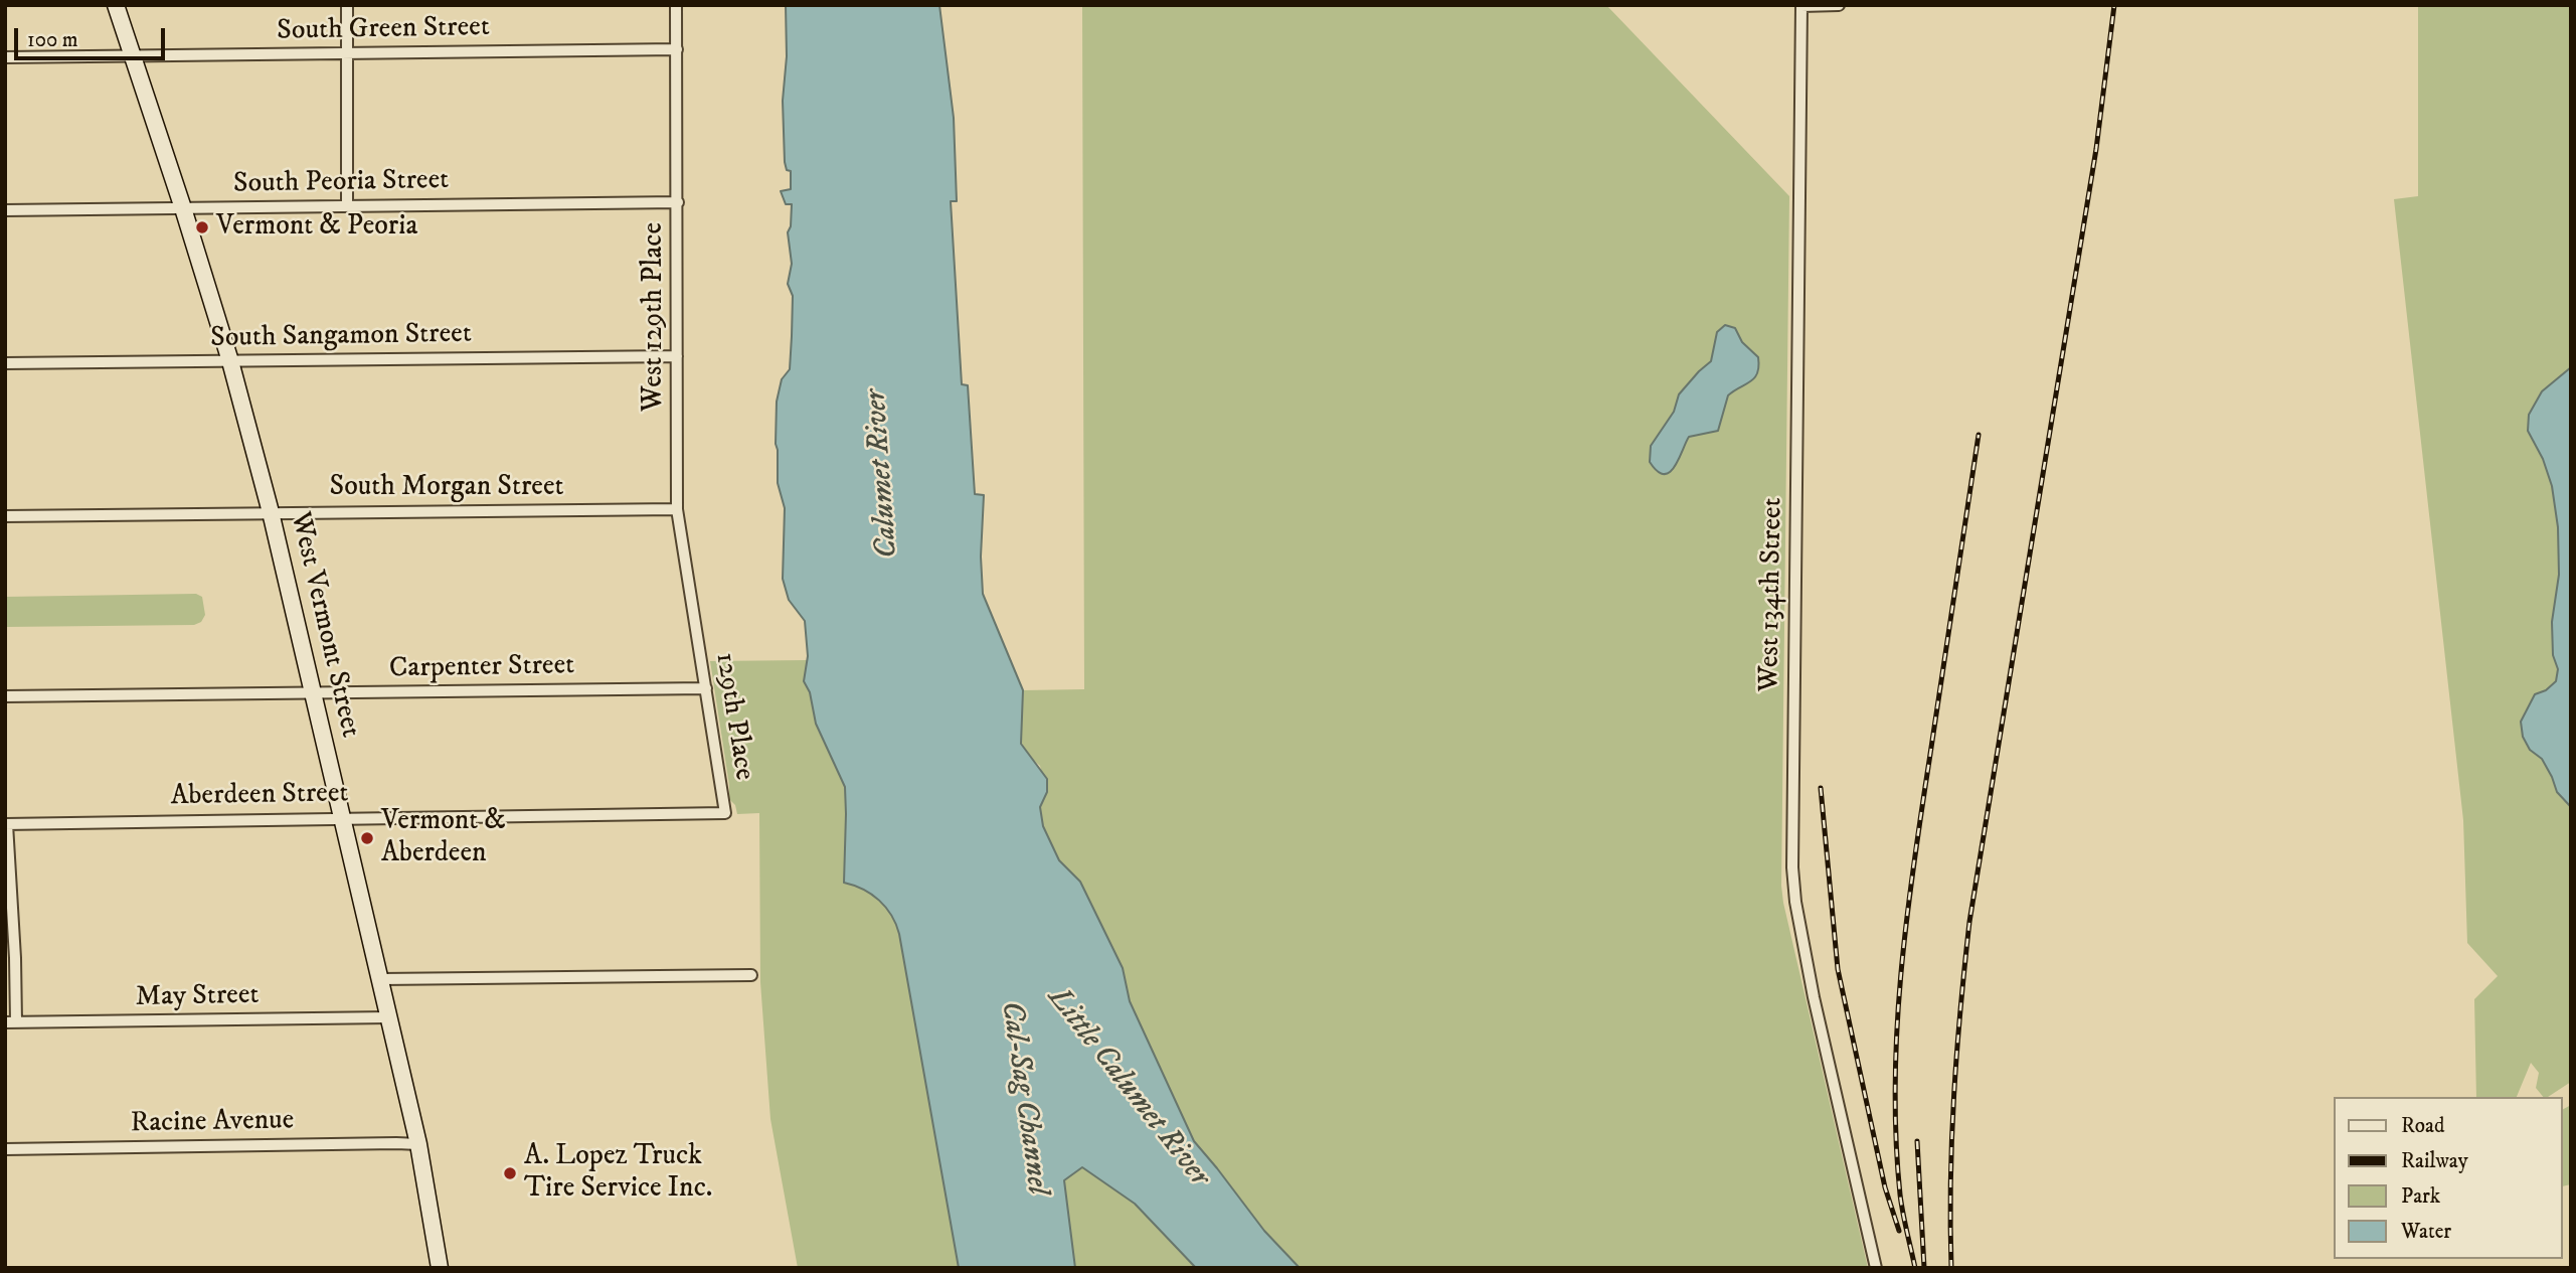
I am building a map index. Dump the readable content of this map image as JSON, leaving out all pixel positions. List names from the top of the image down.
{
  "streets": {
    "street": [
      "South Green Street",
      "South Peoria Street",
      "West 129th Place",
      "South Sangamon Street",
      "South Morgan Street",
      "West 134th Street",
      "West Vermont Street",
      "Carpenter Street",
      "129th Place",
      "Aberdeen Street",
      "May Street",
      "Racine Avenue"
    ]
  },
  "crossings": [
    ["South Green Street", "West 129th Place"],
    ["South Green Street", "West Vermont Street"],
    ["South Peoria Street", "West 129th Place"],
    ["South Peoria Street", "West Vermont Street"],
    ["West 129th Place", "South Sangamon Street"],
    ["West 129th Place", "South Morgan Street"],
    ["West 129th Place", "129th Place"],
    ["South Sangamon Street", "West Vermont Street"],
    ["South Morgan Street", "West Vermont Street"],
    ["West Vermont Street", "Carpenter Street"],
    ["West Vermont Street", "Aberdeen Street"],
    ["West Vermont Street", "May Street"],
    ["West Vermont Street", "Racine Avenue"],
    ["Carpenter Street", "129th Place"],
    ["129th Place", "Aberdeen Street"]
  ],
  "water": ["Calumet River", "Little Calumet River", "Cal-Sag Channel"],
  "places": ["Vermont & Peoria", "Vermont & Aberdeen", "A. Lopez Truck Tire Service Inc."],
  "legend": [
    "Road",
    "Railway",
    "Park",
    "Water"
  ],
  "scale_bar": "100 m"
}
